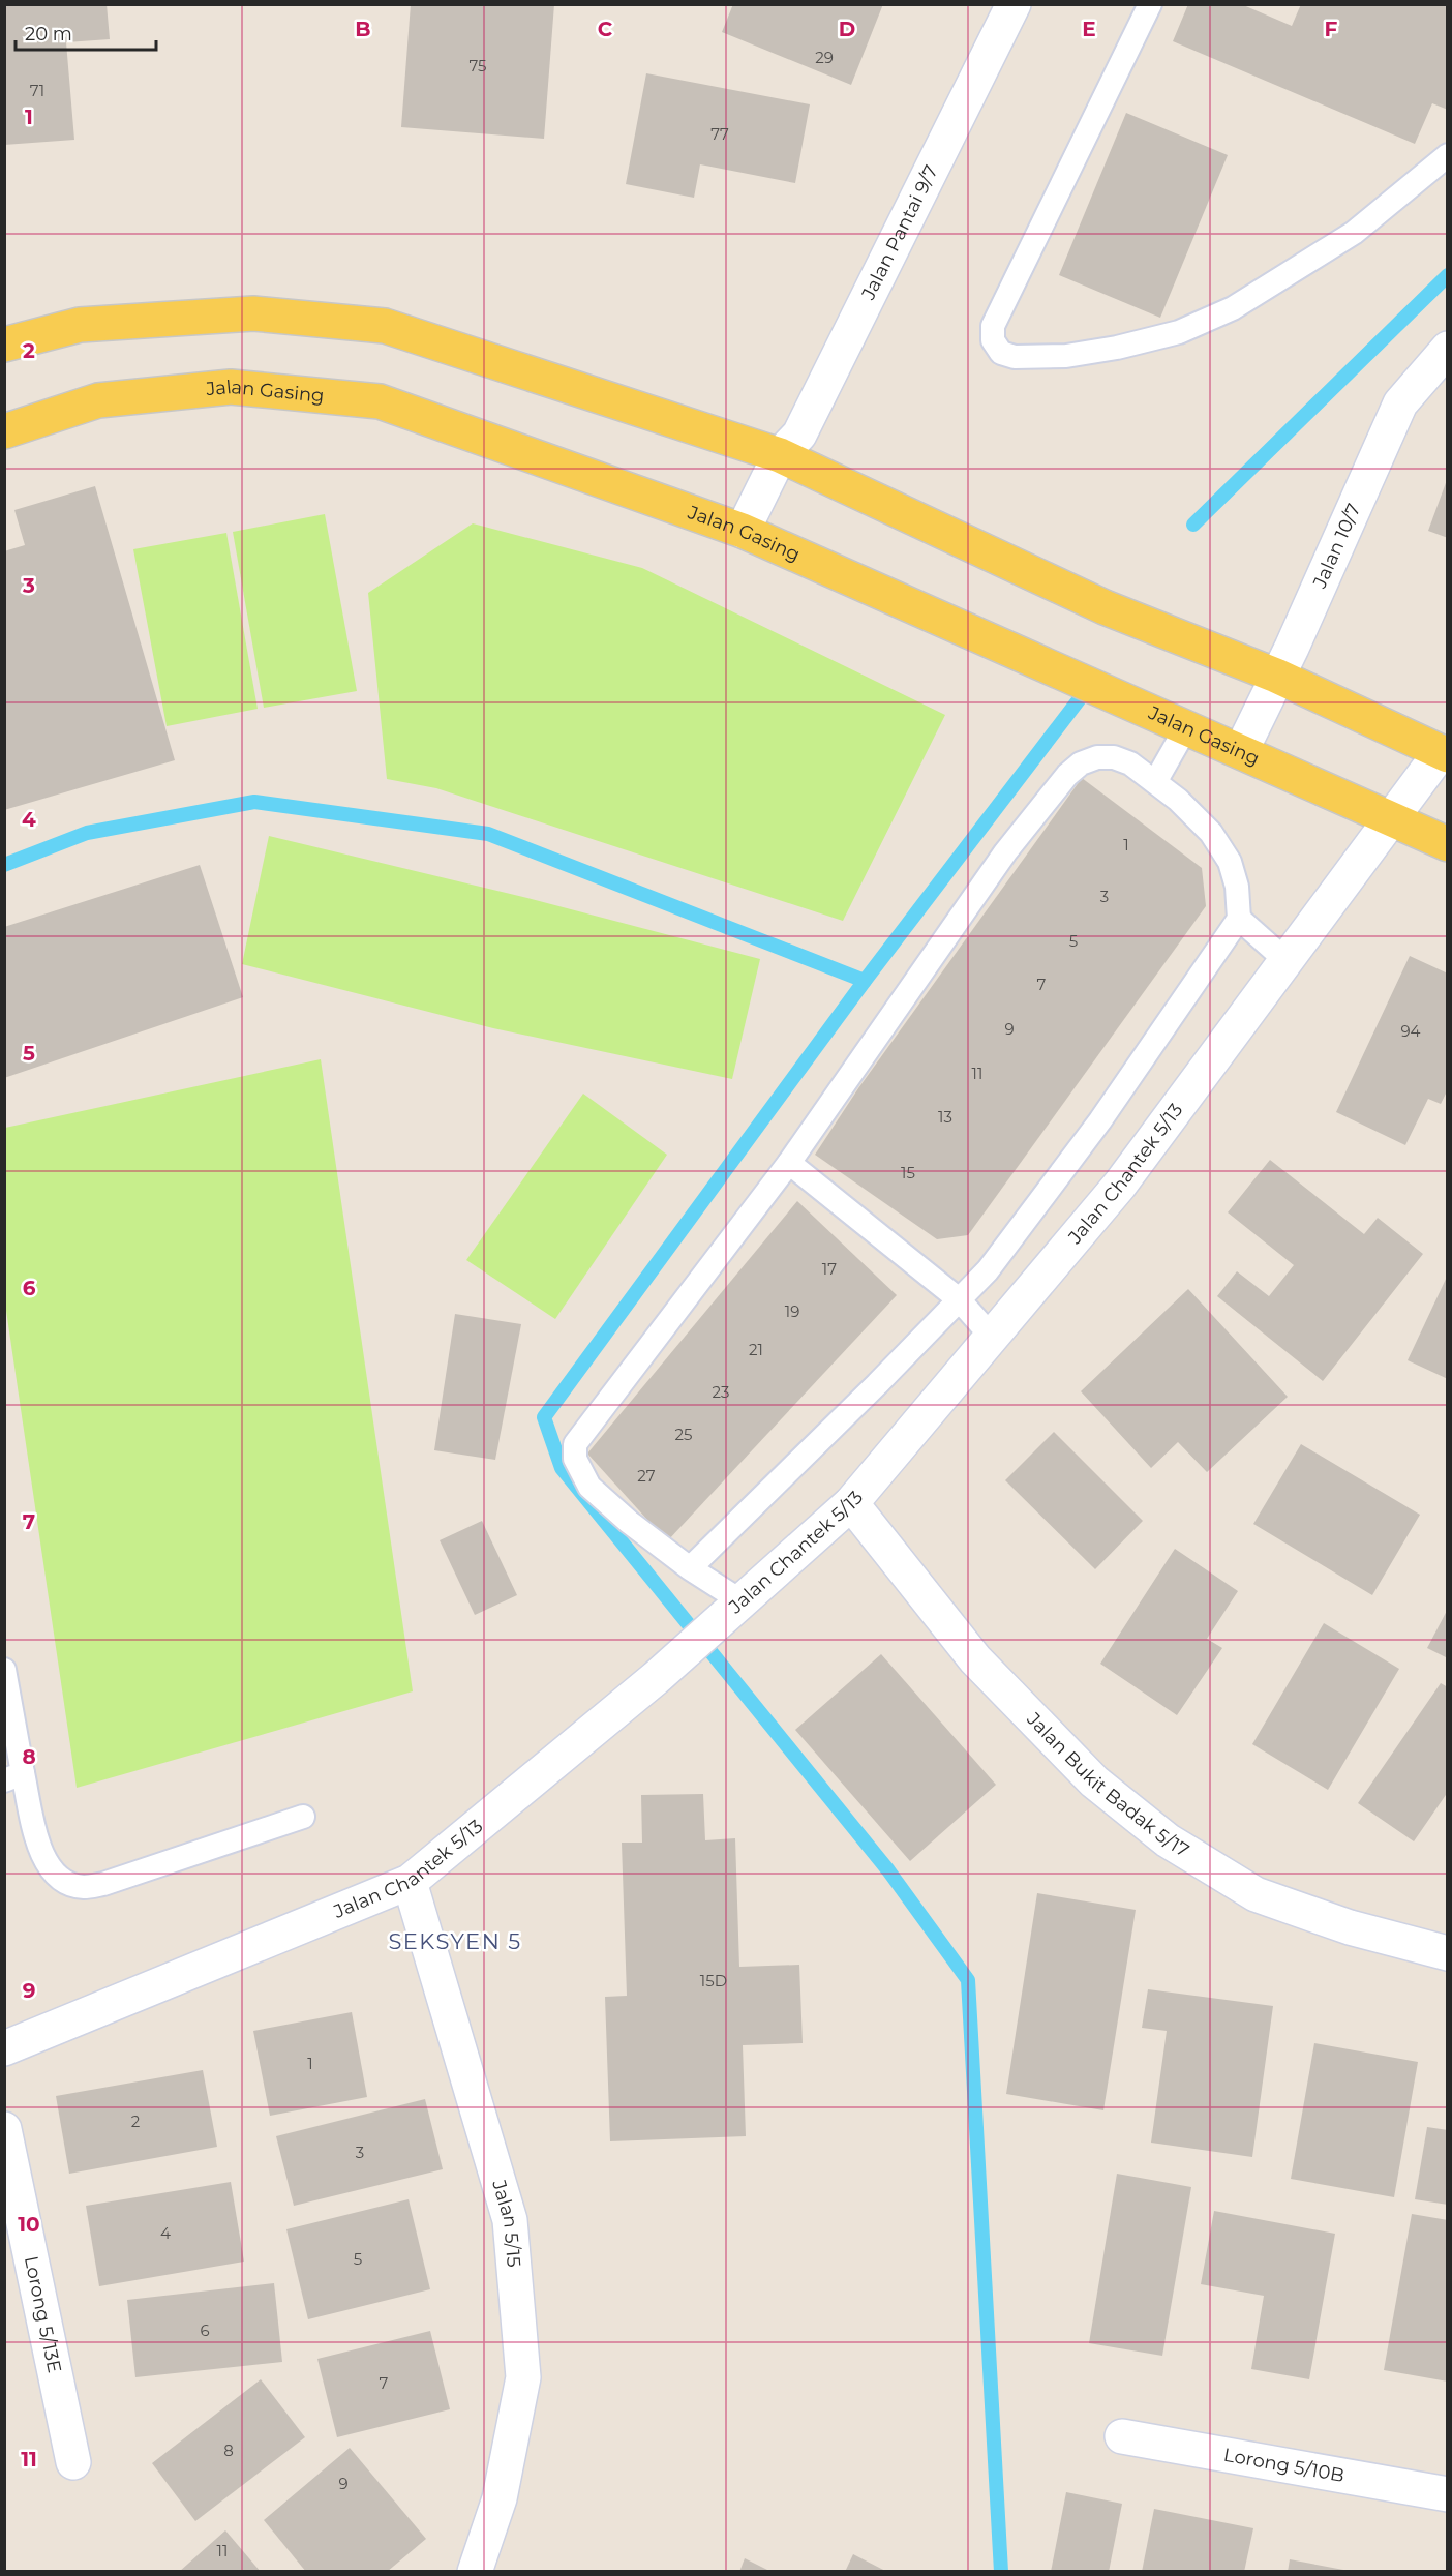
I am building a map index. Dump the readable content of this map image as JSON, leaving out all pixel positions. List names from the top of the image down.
{
  "streets": {
    "main road": ["Jalan Gasing"],
    "street": [
      "Jalan Pantai 9/7",
      "Jalan 10/7",
      "Jalan Chantek 5/13",
      "Jalan Bukit Badak 5/17",
      "Jalan 5/15",
      "Lorong 5/13E",
      "Lorong 5/10B"
    ]
  },
  "crossings": [
    ["Jalan Pantai 9/7", "Jalan Gasing"],
    ["Jalan Gasing", "Jalan 10/7"],
    ["Jalan Gasing", "Jalan Chantek 5/13"],
    ["Jalan Chantek 5/13", "Jalan Bukit Badak 5/17"],
    ["Jalan Chantek 5/13", "Jalan 5/15"]
  ],
  "districts": ["SEKSYEN 5"],
  "house_numbers": [
    "29",
    "75",
    "71",
    "77",
    "1",
    "3",
    "5",
    "7",
    "9",
    "94",
    "11",
    "13",
    "15",
    "17",
    "19",
    "21",
    "23",
    "25",
    "27",
    "15D",
    "1",
    "2",
    "3",
    "4",
    "5",
    "6",
    "7",
    "8",
    "9",
    "11"
  ],
  "scale_bar": "20 m",
  "grid": {
    "columns": [
      "B",
      "C",
      "D",
      "E",
      "F"
    ],
    "rows": [
      "1",
      "2",
      "3",
      "4",
      "5",
      "6",
      "7",
      "8",
      "9",
      "10",
      "11"
    ]
  }
}
